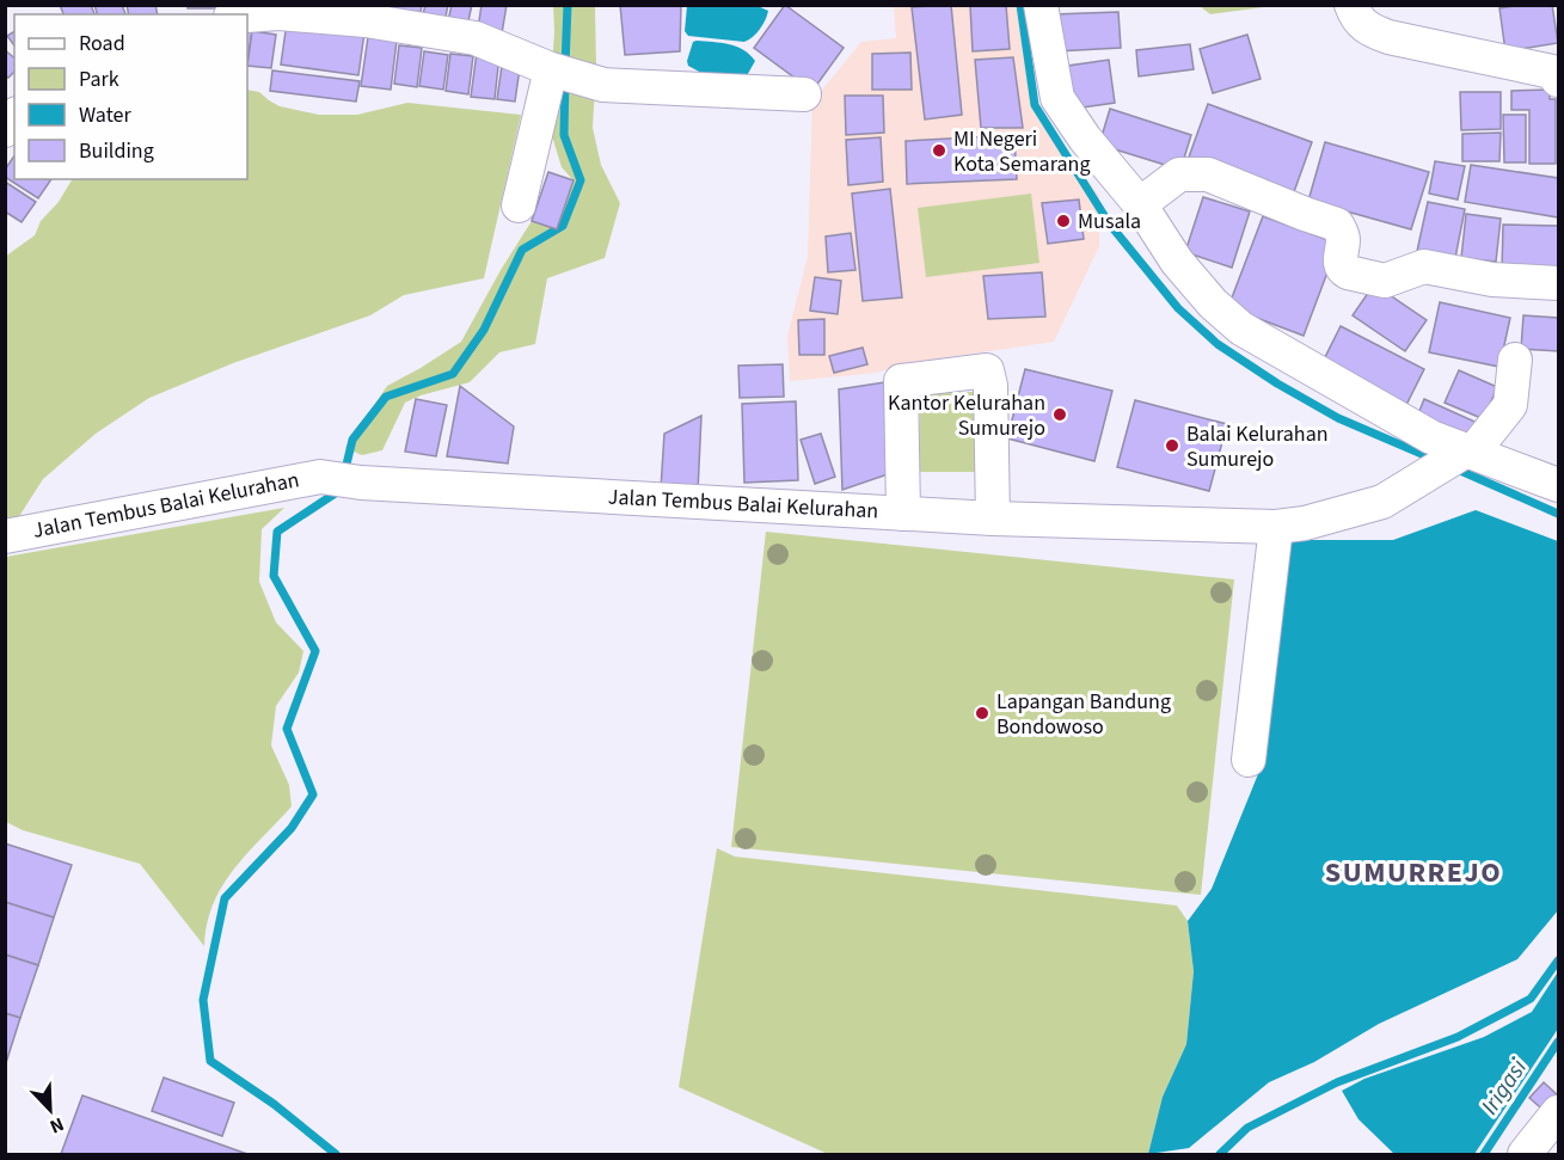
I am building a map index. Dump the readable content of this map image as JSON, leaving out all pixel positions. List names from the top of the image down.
{
  "streets": {
    "street": ["Jalan Tembus Balai Kelurahan"]
  },
  "districts": ["SUMURREJO"],
  "water": ["Irigasi"],
  "places": [
    "MI Negeri Kota Semarang",
    "Musala",
    "Kantor Kelurahan Sumurejo",
    "Balai Kelurahan Sumurejo",
    "Lapangan Bandung Bondowoso"
  ],
  "legend": [
    "Road",
    "Park",
    "Water",
    "Building"
  ],
  "north": "bottom right"
}
